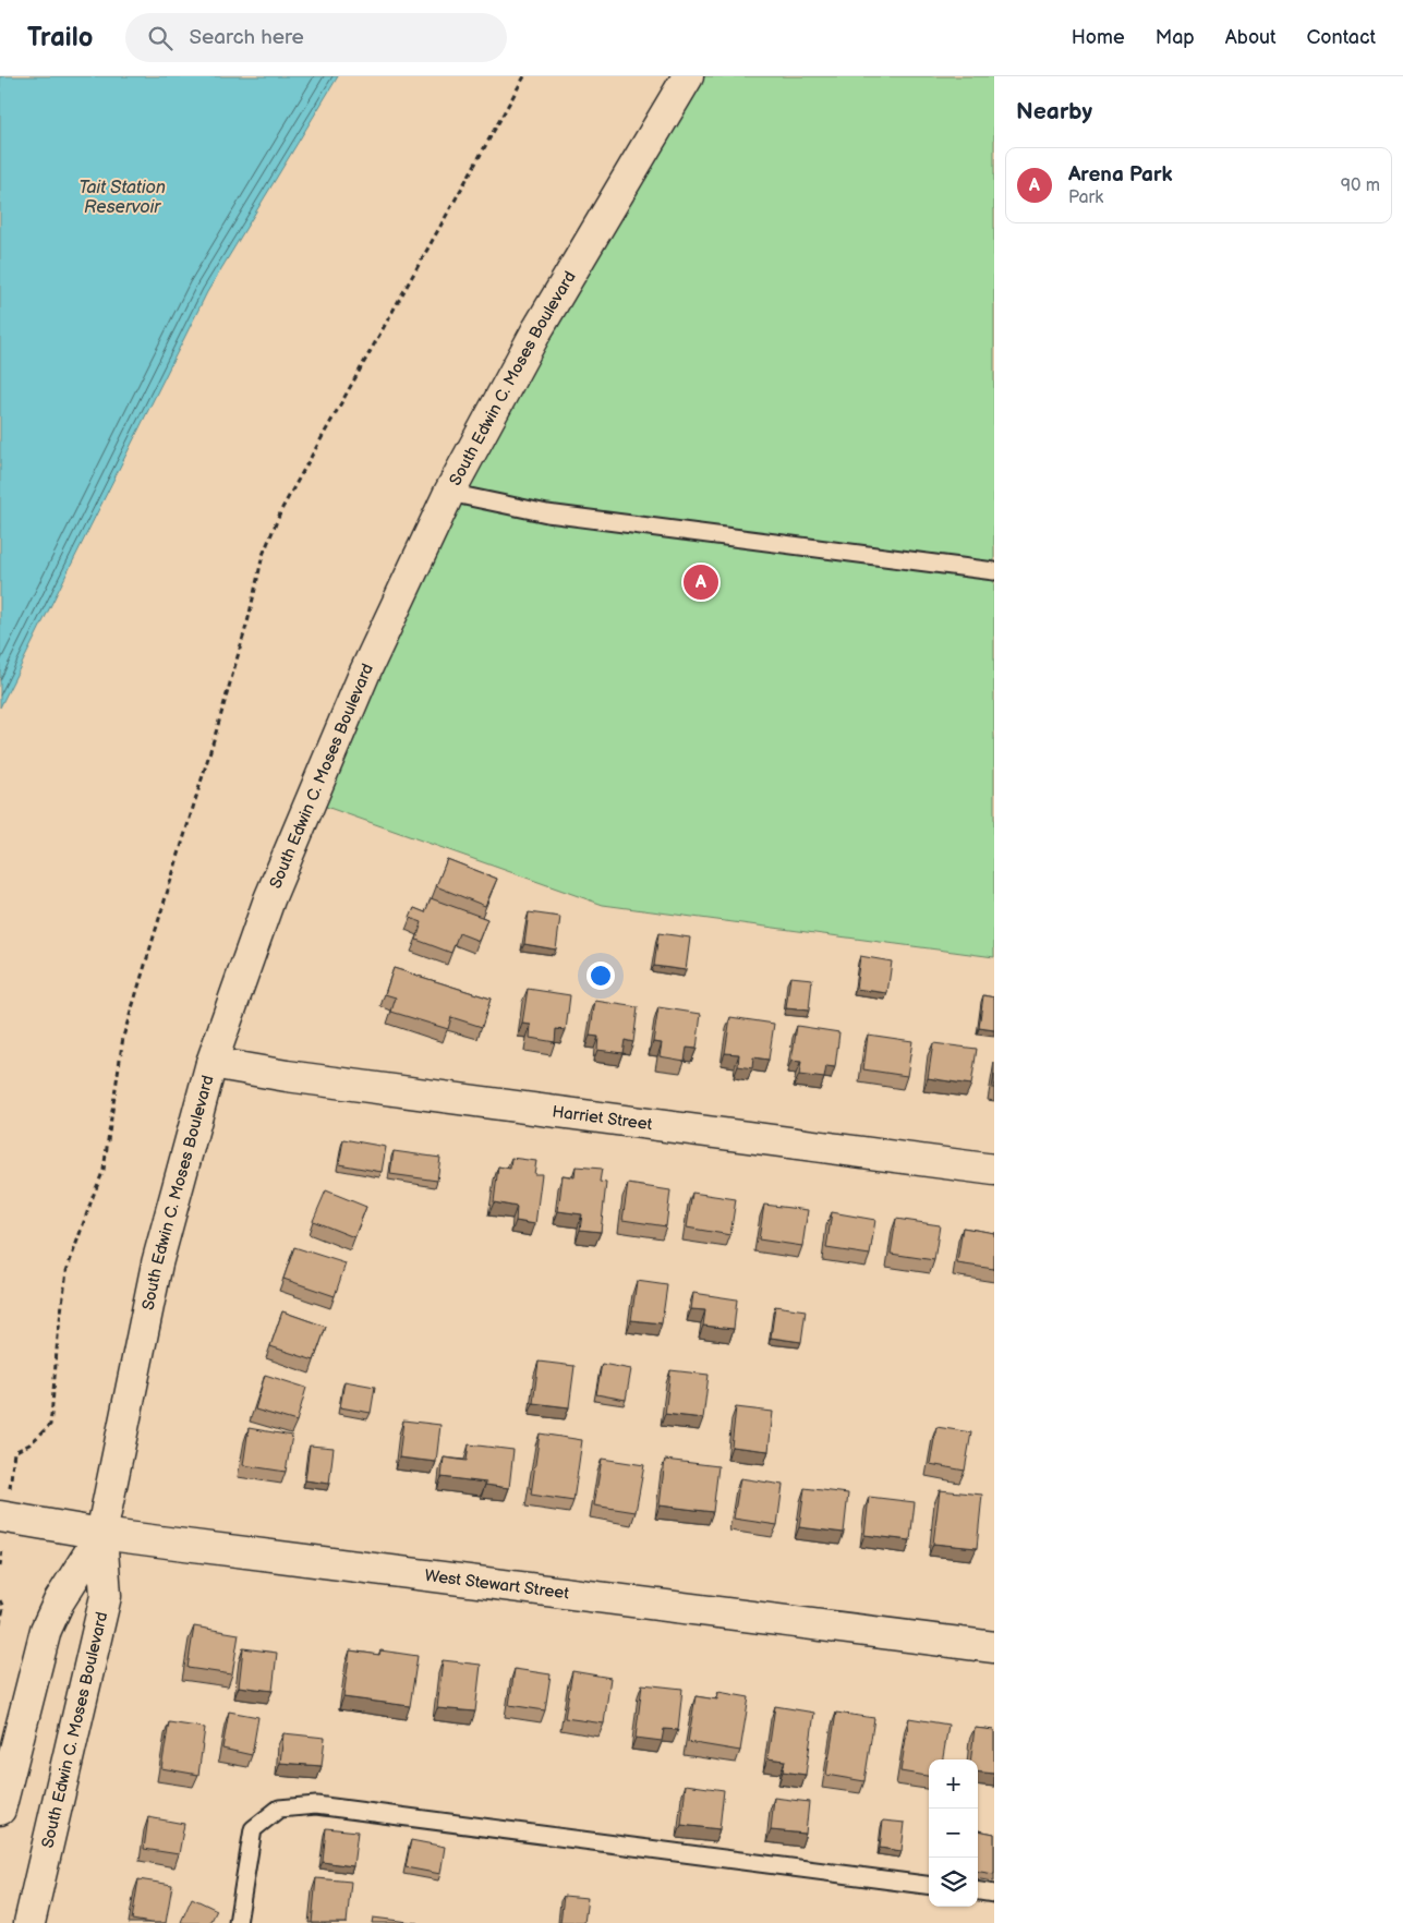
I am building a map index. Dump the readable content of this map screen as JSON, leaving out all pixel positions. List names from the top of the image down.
{
  "streets": {
    "main road": ["South Edwin C. Moses Boulevard", "Harriet Street", "West Stewart Street"]
  },
  "crossings": [
    ["South Edwin C. Moses Boulevard", "Harriet Street"],
    ["South Edwin C. Moses Boulevard", "West Stewart Street"]
  ],
  "water": ["Tait Station Reservoir"],
  "page": {
    "header": "Trailo",
    "search": "Search here",
    "nav": [
      "Home",
      "Map",
      "About",
      "Contact"
    ],
    "heading": "Nearby",
    "list": [
      {
        "mark": "A",
        "name": "Arena Park",
        "note": "Park",
        "value": "90 m"
      }
    ],
    "pins": "A",
    "map_buttons": ["+", "−"]
  }
}
